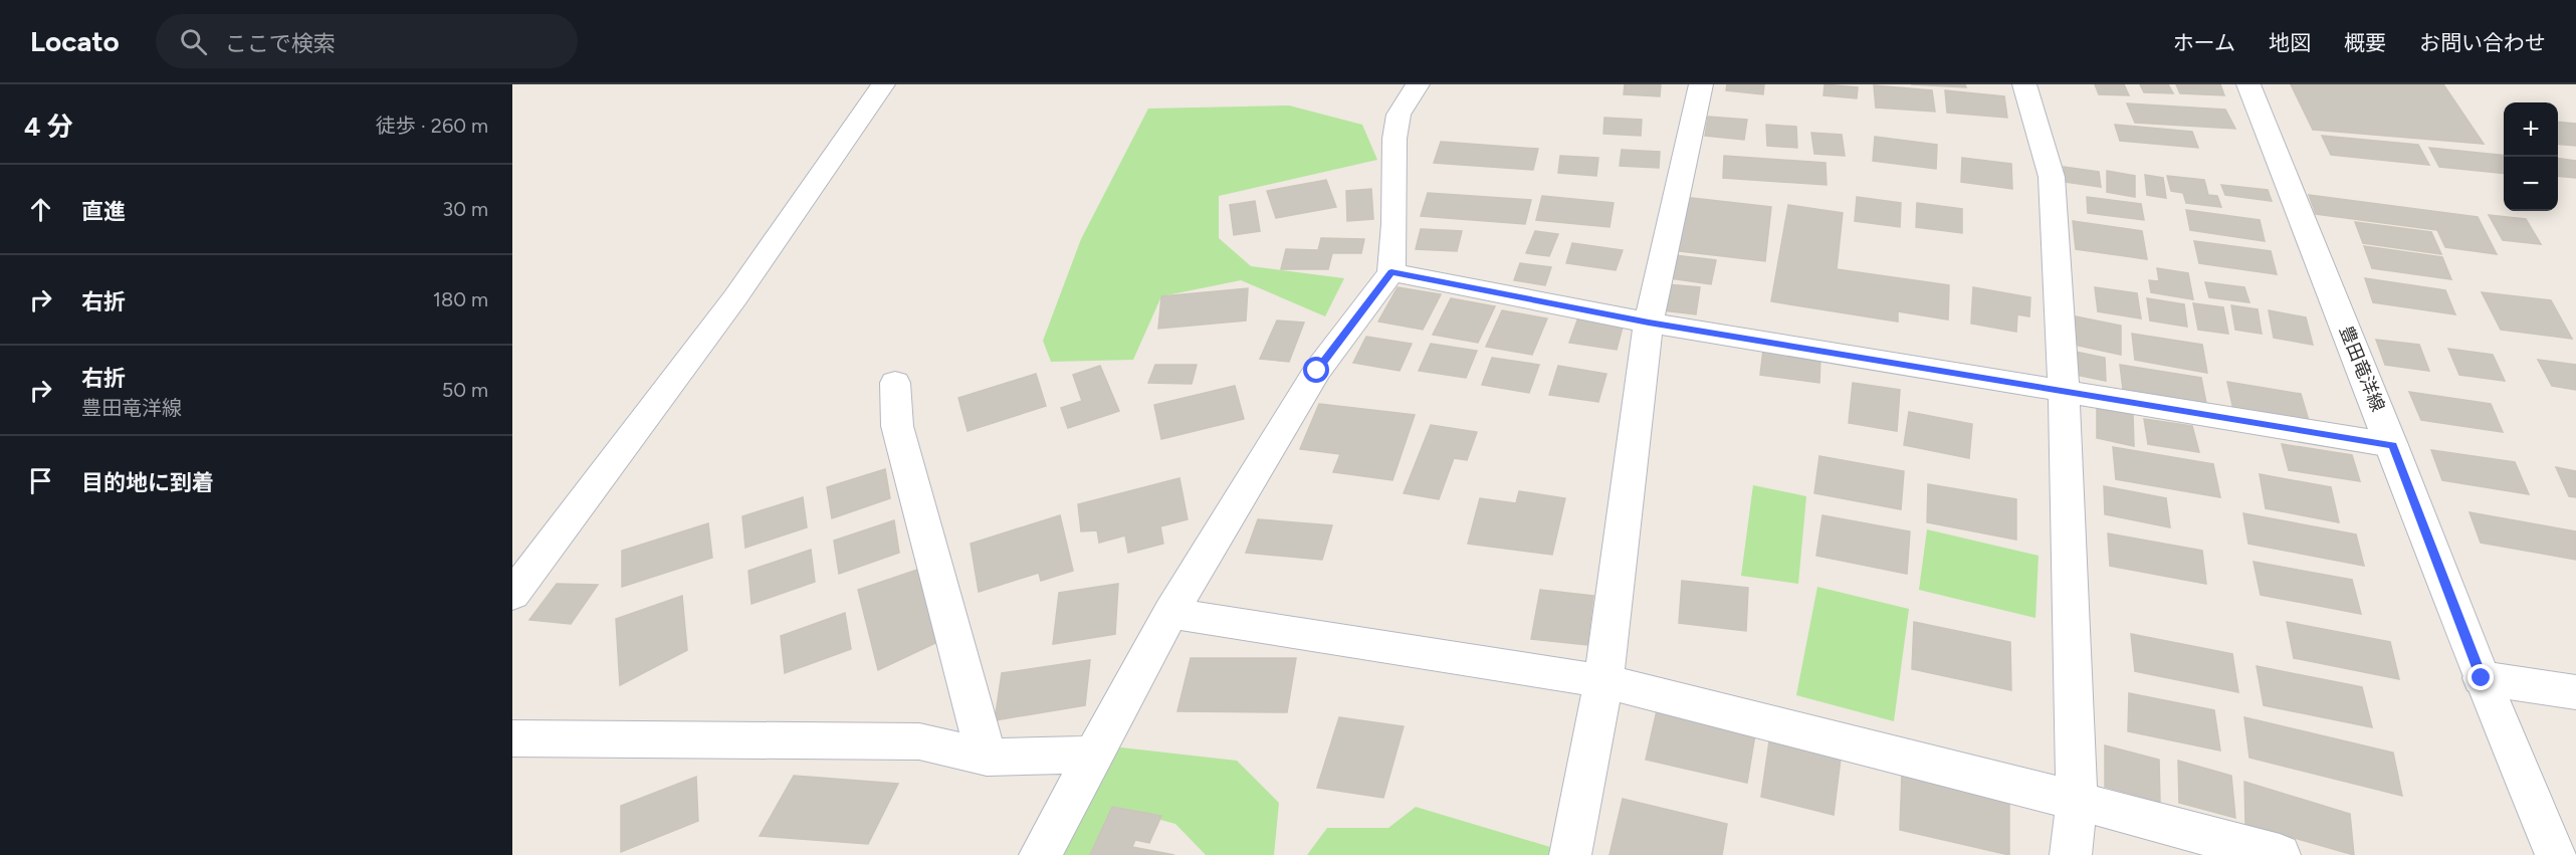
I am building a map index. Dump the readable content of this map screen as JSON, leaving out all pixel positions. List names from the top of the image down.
{
  "streets": {
    "street": ["豊田竜洋線"]
  },
  "page": {
    "header": "Locato",
    "search": "ここで検索",
    "nav": [
      "ホーム",
      "地図",
      "概要",
      "お問い合わせ"
    ],
    "heading": ["4 分", "徒歩 · 260 m"],
    "map_buttons": ["+", "−"],
    "list": [
      ["直進", "30 m"],
      ["右折", "180 m"],
      ["右折", "豊田竜洋線", "50 m"],
      "目的地に到着"
    ]
  }
}
